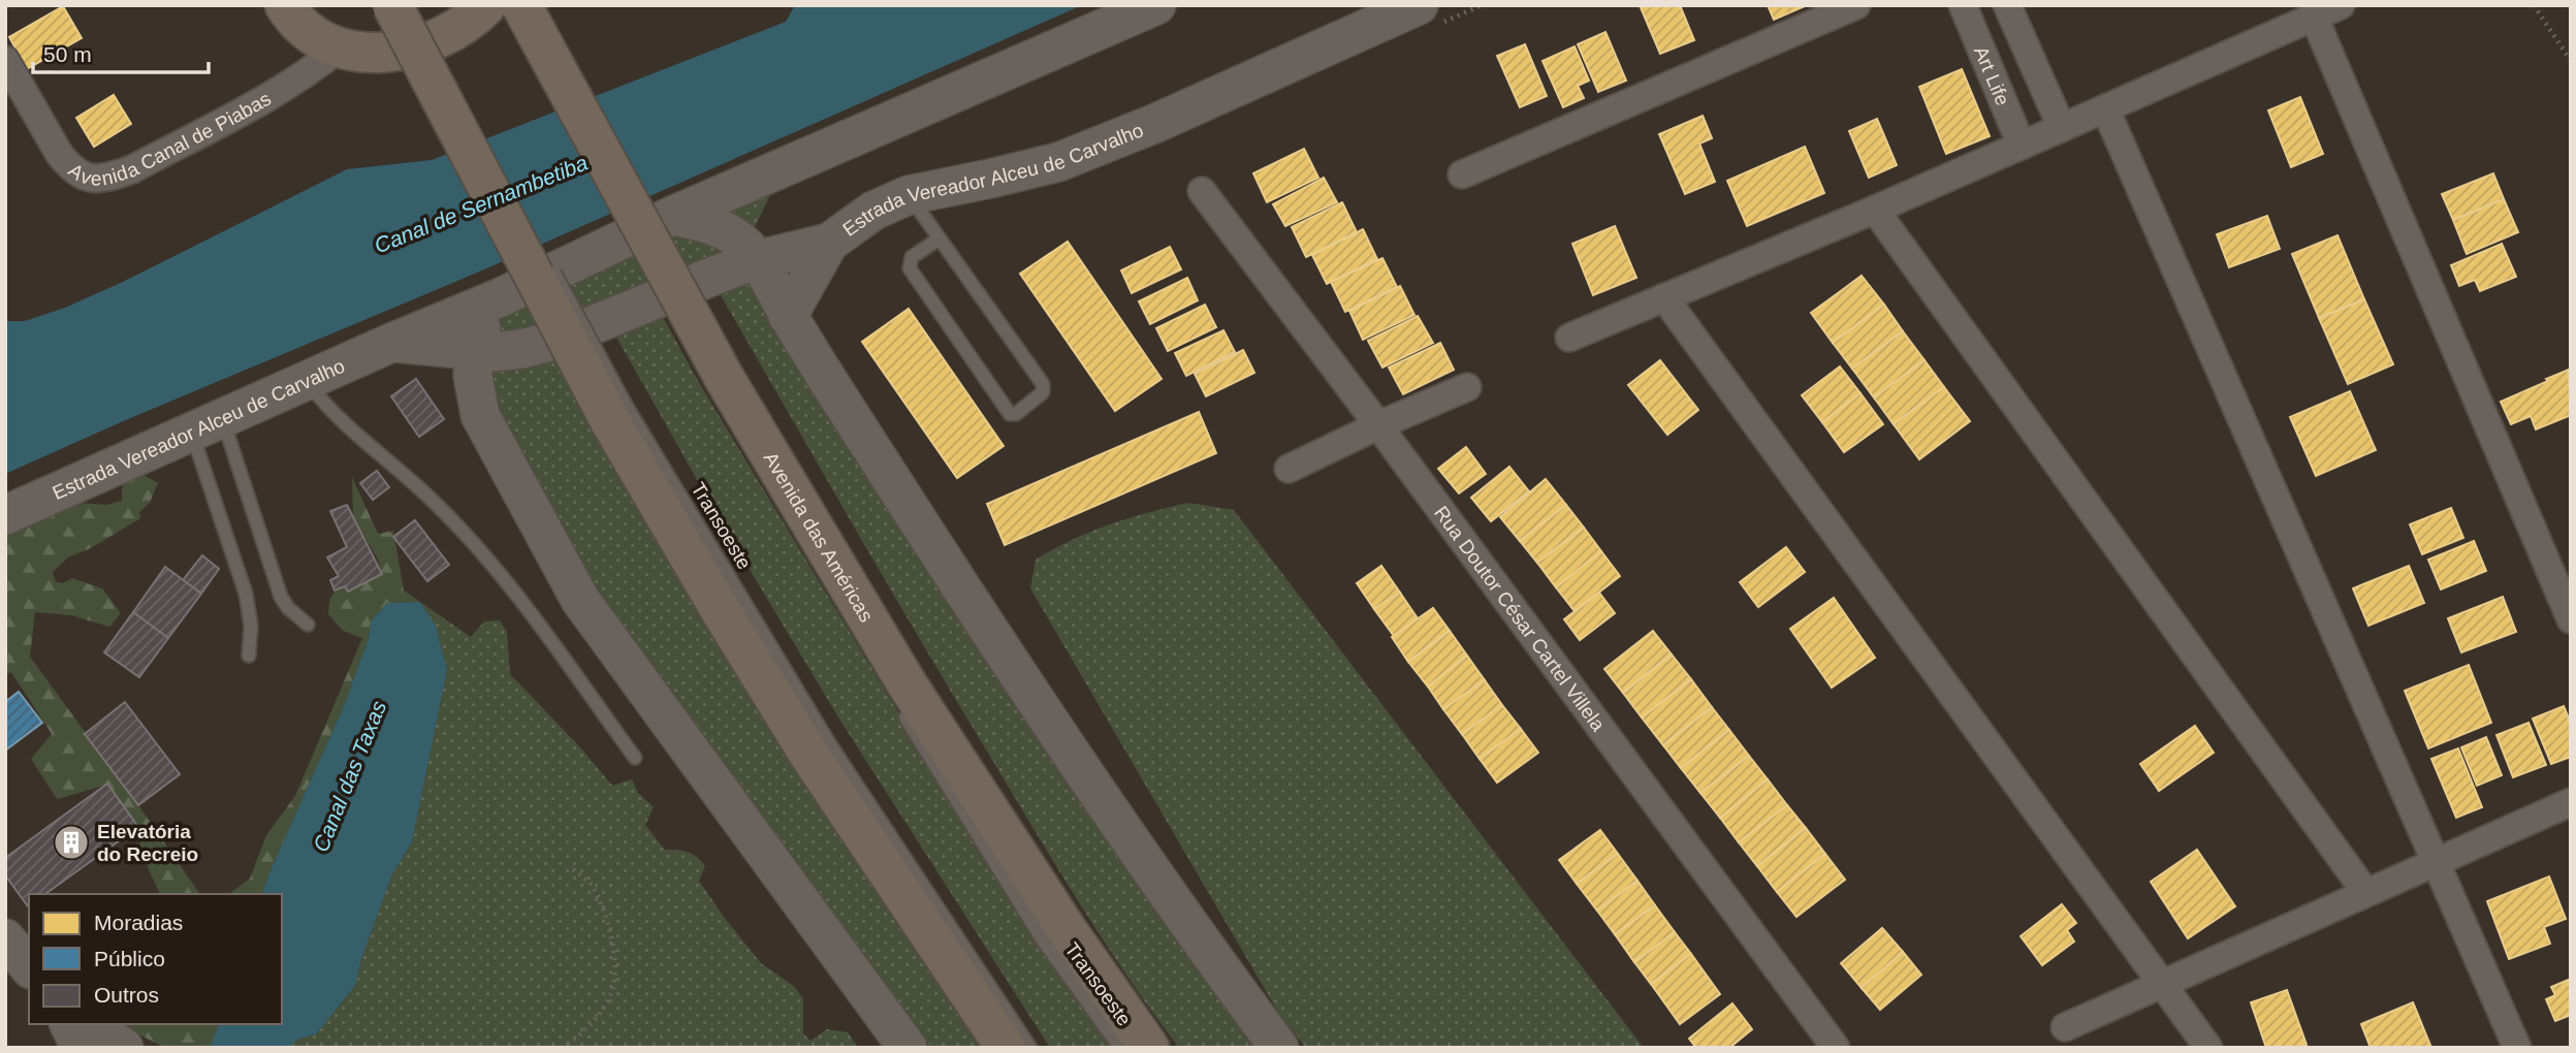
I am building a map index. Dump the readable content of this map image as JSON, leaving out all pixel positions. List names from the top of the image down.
{
  "streets": {
    "highway": ["Avenida das Américas"],
    "main road": ["Estrada Vereador Alceu de Carvalho"],
    "street": ["Art Life", "Avenida Canal de Piabas", "Rua Doutor César Cartel Villela"],
    "lane": ["Transoeste"]
  },
  "water": ["Canal de Sernambetiba", "Canal das Taxas"],
  "places": {
    "building": ["Elevatória do Recreio"]
  },
  "legend": ["Moradias", "Público", "Outros"],
  "scale_bar": "50 m"
}
